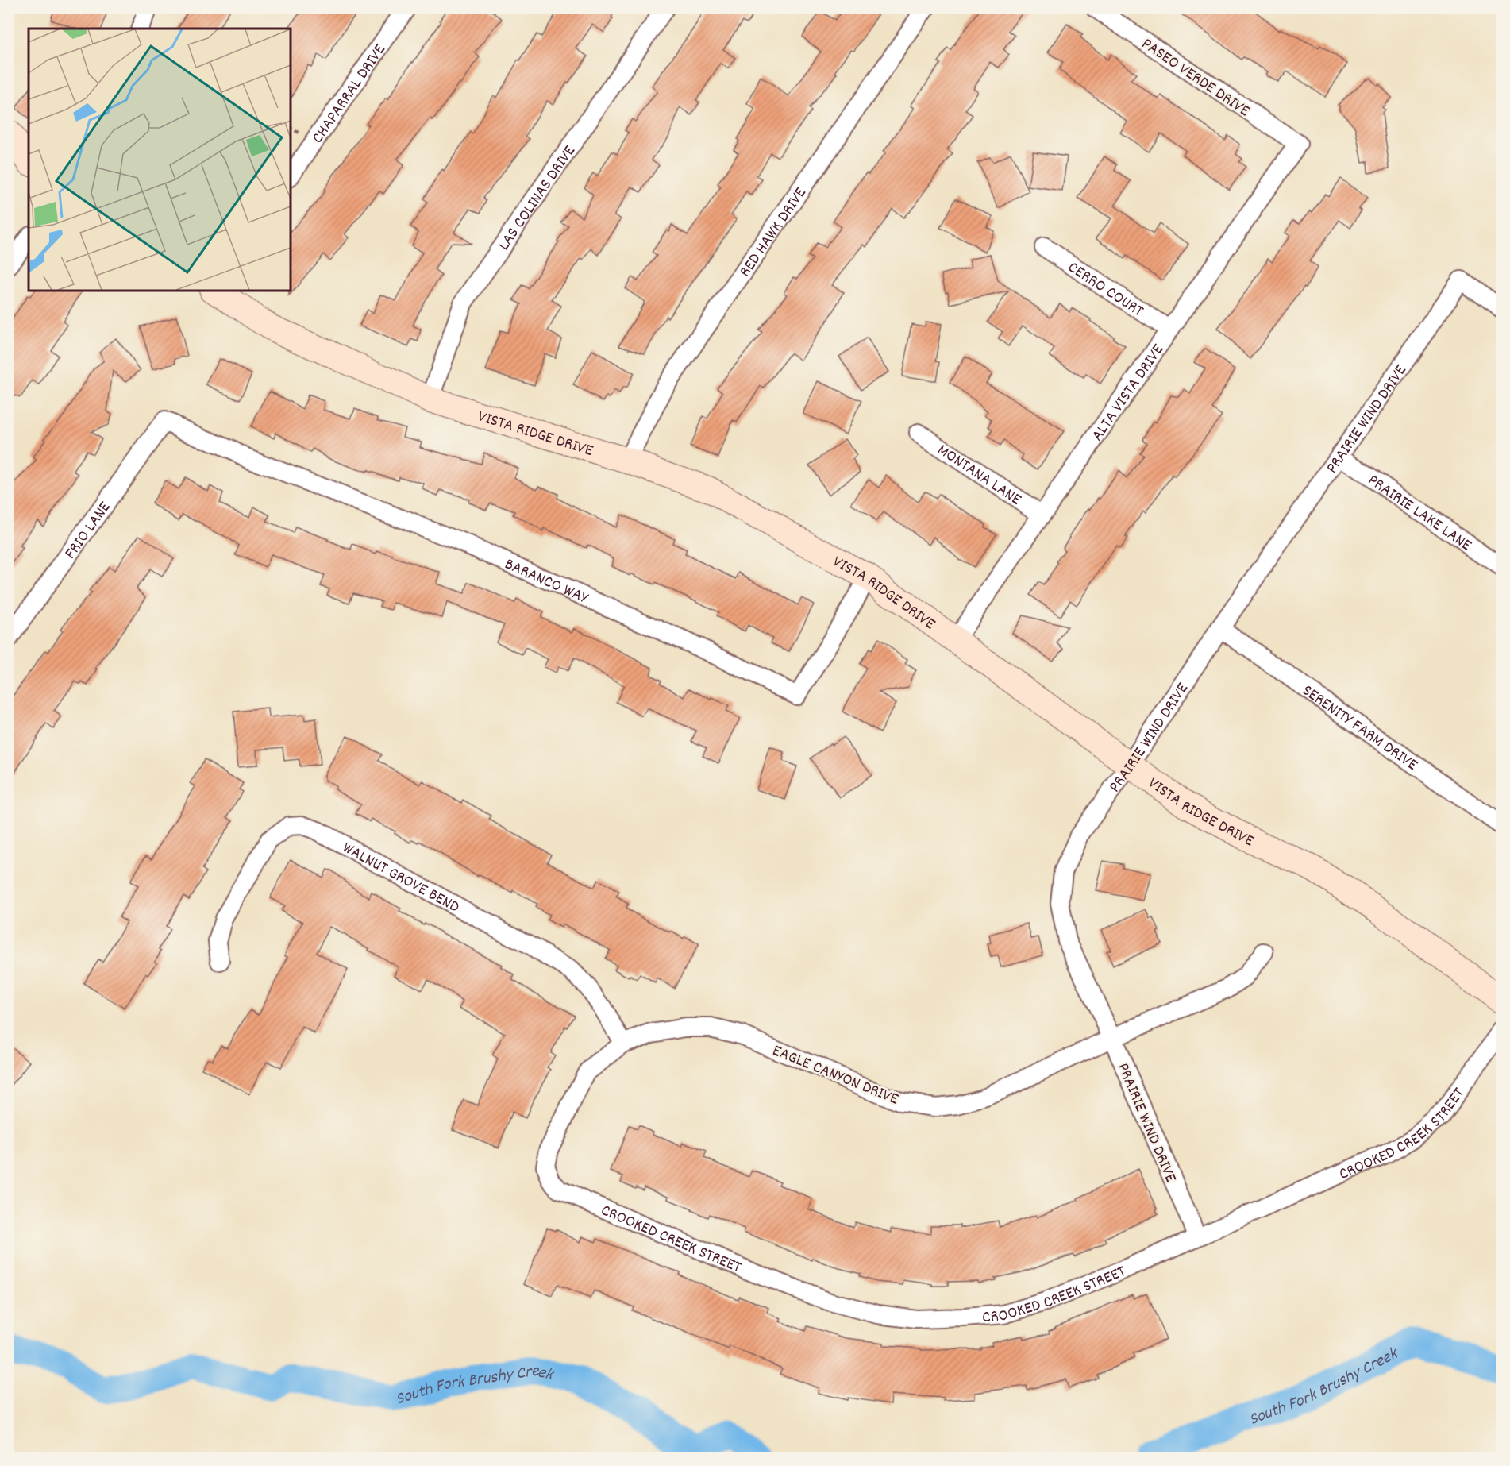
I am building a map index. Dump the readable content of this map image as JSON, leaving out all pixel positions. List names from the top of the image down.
{
  "streets": {
    "street": [
      "PASEO VERDE DRIVE",
      "CHAPARRAL DRIVE",
      "LAS COLINAS DRIVE",
      "RED HAWK DRIVE",
      "CERRO COURT",
      "ALTA VISTA DRIVE",
      "PRAIRIE WIND DRIVE",
      "VISTA RIDGE DRIVE",
      "MONTANA LANE",
      "PRAIRIE LAKE LANE",
      "FRIO LANE",
      "BARANCO WAY",
      "SERENITY FARM DRIVE",
      "WALNUT GROVE BEND",
      "EAGLE CANYON DRIVE",
      "CROOKED CREEK STREET"
    ]
  },
  "crossings": [
    ["PASEO VERDE DRIVE", "ALTA VISTA DRIVE"],
    ["LAS COLINAS DRIVE", "VISTA RIDGE DRIVE"],
    ["RED HAWK DRIVE", "VISTA RIDGE DRIVE"],
    ["CERRO COURT", "ALTA VISTA DRIVE"],
    ["ALTA VISTA DRIVE", "VISTA RIDGE DRIVE"],
    ["ALTA VISTA DRIVE", "MONTANA LANE"],
    ["PRAIRIE WIND DRIVE", "VISTA RIDGE DRIVE"],
    ["PRAIRIE WIND DRIVE", "PRAIRIE LAKE LANE"],
    ["PRAIRIE WIND DRIVE", "SERENITY FARM DRIVE"],
    ["PRAIRIE WIND DRIVE", "EAGLE CANYON DRIVE"],
    ["PRAIRIE WIND DRIVE", "CROOKED CREEK STREET"],
    ["VISTA RIDGE DRIVE", "BARANCO WAY"],
    ["FRIO LANE", "BARANCO WAY"],
    ["WALNUT GROVE BEND", "EAGLE CANYON DRIVE"],
    ["EAGLE CANYON DRIVE", "CROOKED CREEK STREET"]
  ],
  "water": ["South Fork Brushy Creek"]
}
